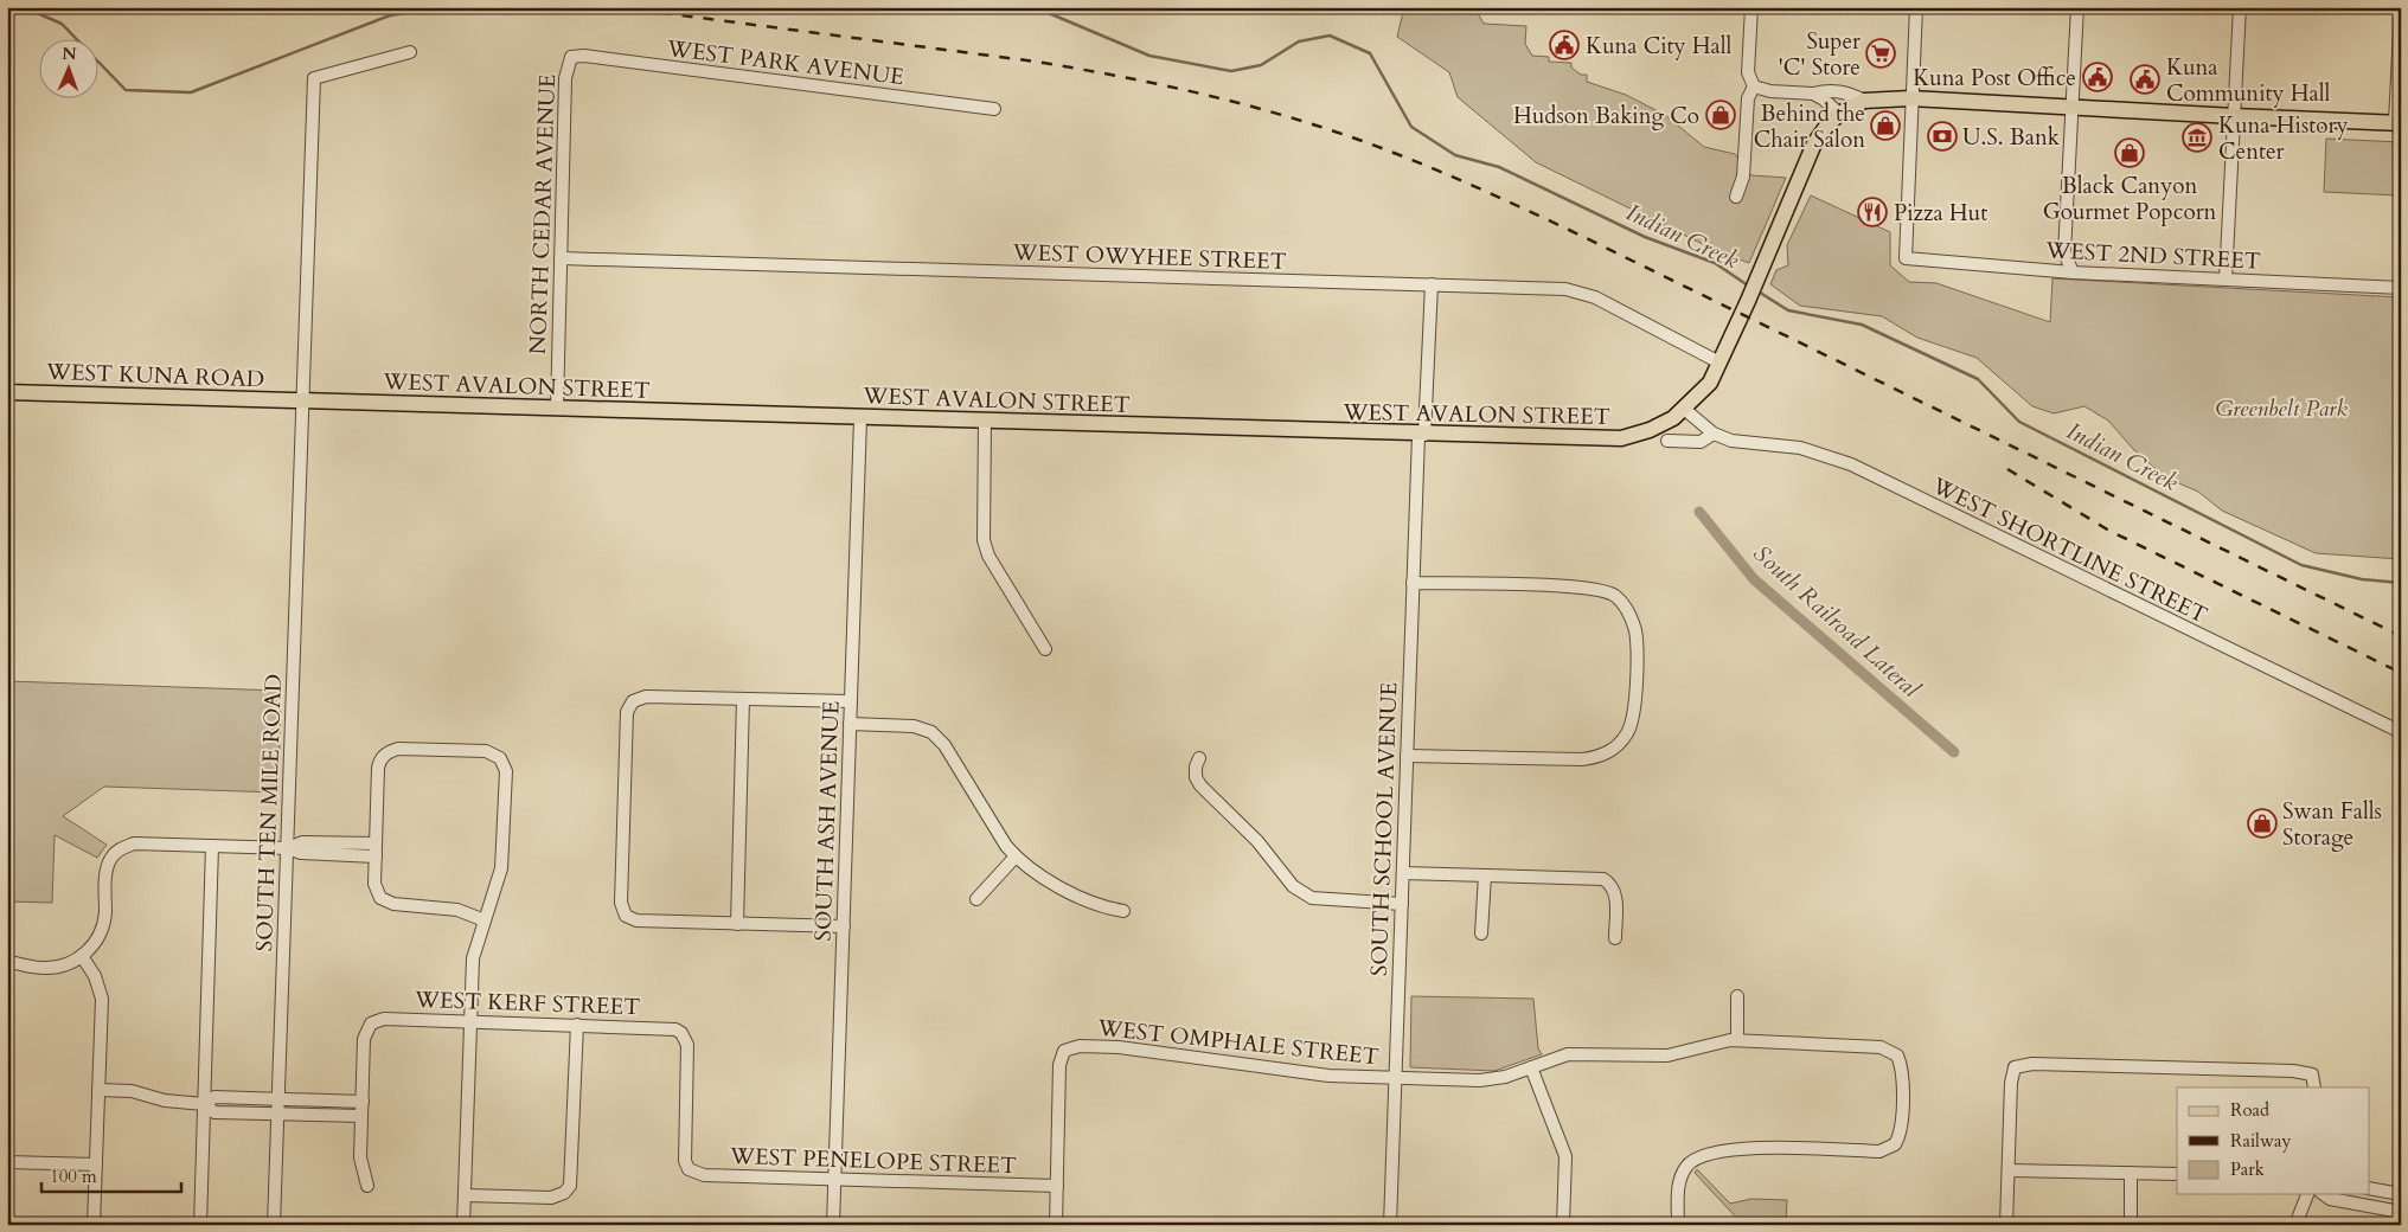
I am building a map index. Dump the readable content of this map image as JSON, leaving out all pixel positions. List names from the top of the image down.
{
  "streets": {
    "main road": ["WEST KUNA ROAD", "WEST AVALON STREET"],
    "street": [
      "WEST PARK AVENUE",
      "NORTH CEDAR AVENUE",
      "WEST 2ND STREET",
      "WEST OWYHEE STREET",
      "WEST SHORTLINE STREET",
      "SOUTH TEN MILE ROAD",
      "SOUTH ASH AVENUE",
      "SOUTH SCHOOL AVENUE",
      "WEST KERF STREET",
      "WEST OMPHALE STREET",
      "WEST PENELOPE STREET"
    ]
  },
  "crossings": [
    ["WEST PARK AVENUE", "NORTH CEDAR AVENUE"],
    ["NORTH CEDAR AVENUE", "WEST OWYHEE STREET"],
    ["NORTH CEDAR AVENUE", "WEST AVALON STREET"],
    ["WEST OWYHEE STREET", "WEST AVALON STREET"],
    ["WEST OWYHEE STREET", "SOUTH SCHOOL AVENUE"],
    ["WEST KUNA ROAD", "WEST AVALON STREET"],
    ["WEST KUNA ROAD", "SOUTH TEN MILE ROAD"],
    ["WEST AVALON STREET", "WEST SHORTLINE STREET"],
    ["WEST AVALON STREET", "SOUTH TEN MILE ROAD"],
    ["WEST AVALON STREET", "SOUTH ASH AVENUE"],
    ["WEST AVALON STREET", "SOUTH SCHOOL AVENUE"],
    ["SOUTH ASH AVENUE", "WEST PENELOPE STREET"],
    ["SOUTH SCHOOL AVENUE", "WEST OMPHALE STREET"],
    ["WEST KERF STREET", "WEST PENELOPE STREET"],
    ["WEST OMPHALE STREET", "WEST PENELOPE STREET"]
  ],
  "water": ["Indian Creek", "South Railroad Lateral"],
  "parks": ["Greenbelt Park"],
  "places": {
    "public building": ["Kuna City Hall", "Kuna Post Office", "Kuna Community Hall"],
    "supermarket": ["Super 'C' Store"],
    "shop": [
      "Hudson Baking Co",
      "Behind the Chair Salon",
      "Black Canyon Gourmet Popcorn",
      "Swan Falls Storage"
    ],
    "bank": ["U.S. Bank"],
    "museum": ["Kuna History Center"],
    "restaurant": ["Pizza Hut"]
  },
  "legend": ["Road", "Railway", "Park"],
  "scale_bar": "100 m",
  "north": "top"
}
